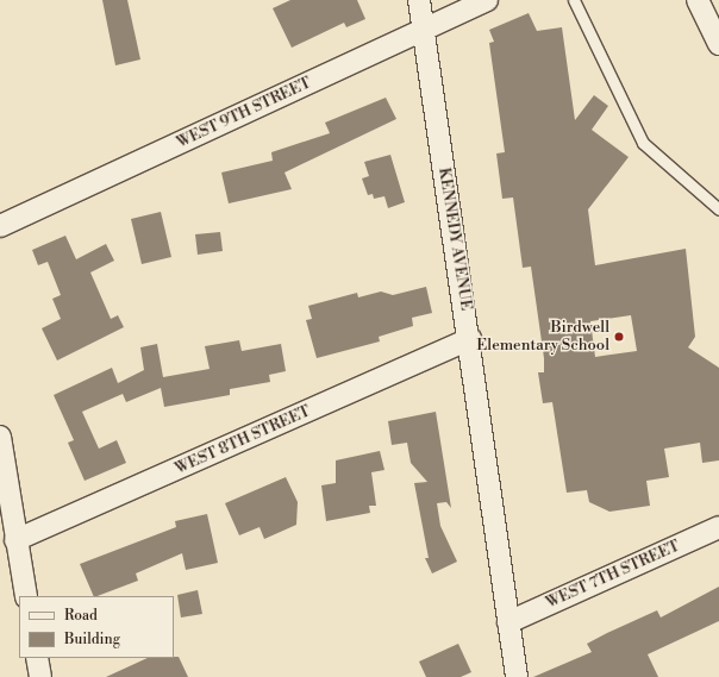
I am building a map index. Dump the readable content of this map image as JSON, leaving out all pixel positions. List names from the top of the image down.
{
  "streets": {
    "street": [
      "WEST 9TH STREET",
      "KENNEDY AVENUE",
      "WEST 8TH STREET",
      "WEST 7TH STREET"
    ]
  },
  "crossings": [
    ["WEST 9TH STREET", "KENNEDY AVENUE"],
    ["KENNEDY AVENUE", "WEST 8TH STREET"],
    ["KENNEDY AVENUE", "WEST 7TH STREET"]
  ],
  "places": ["Birdwell Elementary School"],
  "legend": ["Road", "Building"]
}
